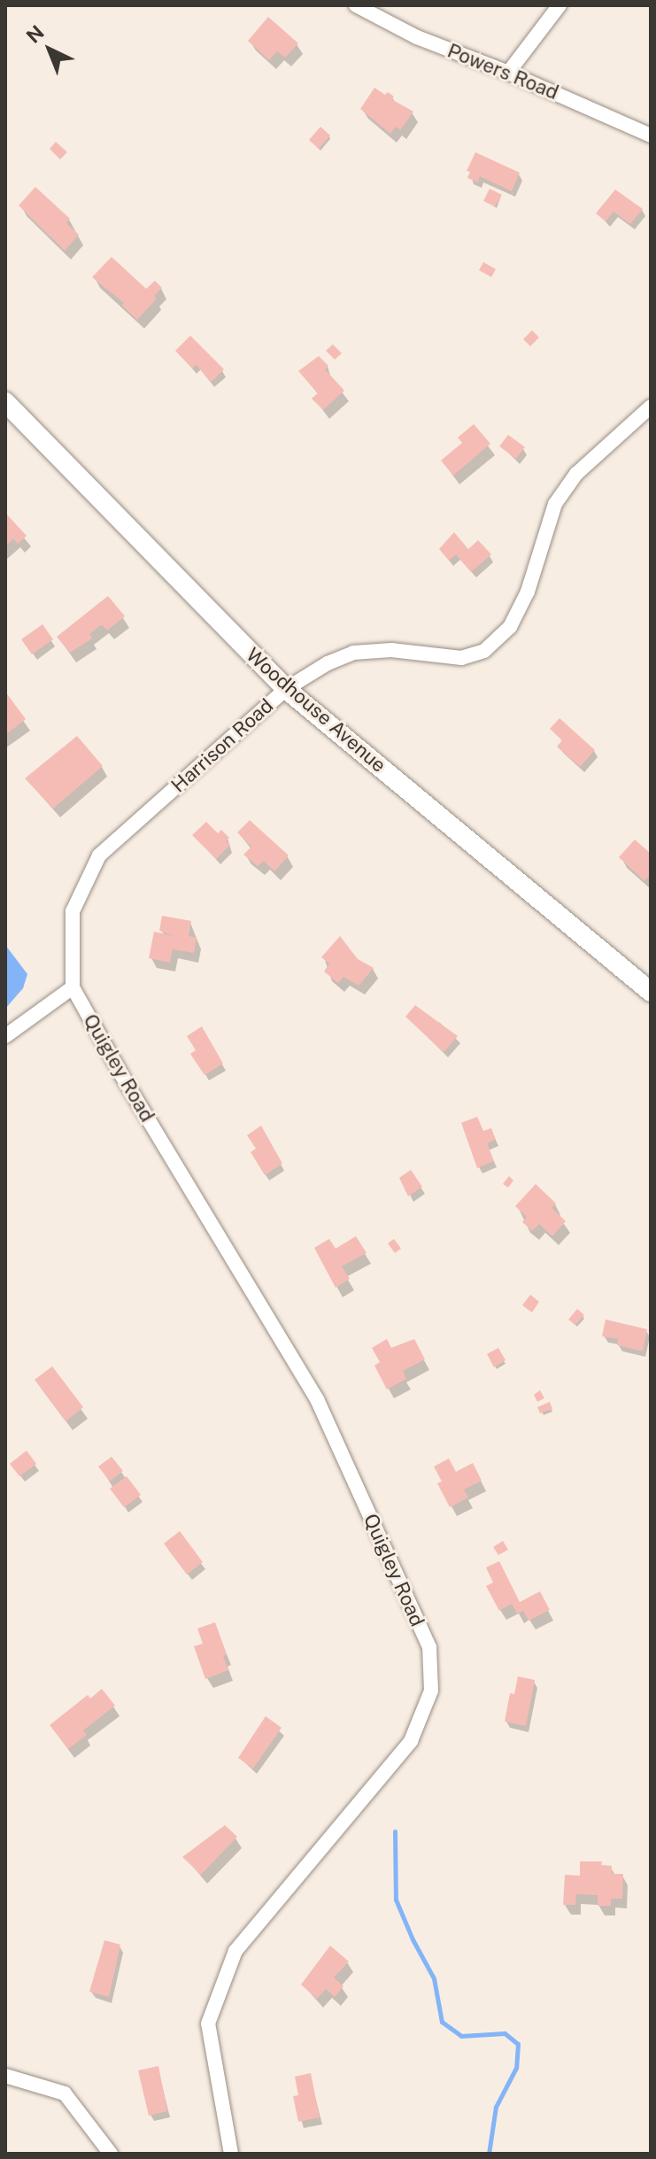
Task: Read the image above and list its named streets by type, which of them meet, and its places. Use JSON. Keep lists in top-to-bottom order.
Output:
{
  "streets": {
    "main road": ["Woodhouse Avenue"],
    "street": ["Powers Road", "Harrison Road", "Quigley Road"]
  },
  "crossings": [
    ["Woodhouse Avenue", "Harrison Road"],
    ["Harrison Road", "Quigley Road"]
  ],
  "north": "top left"
}
